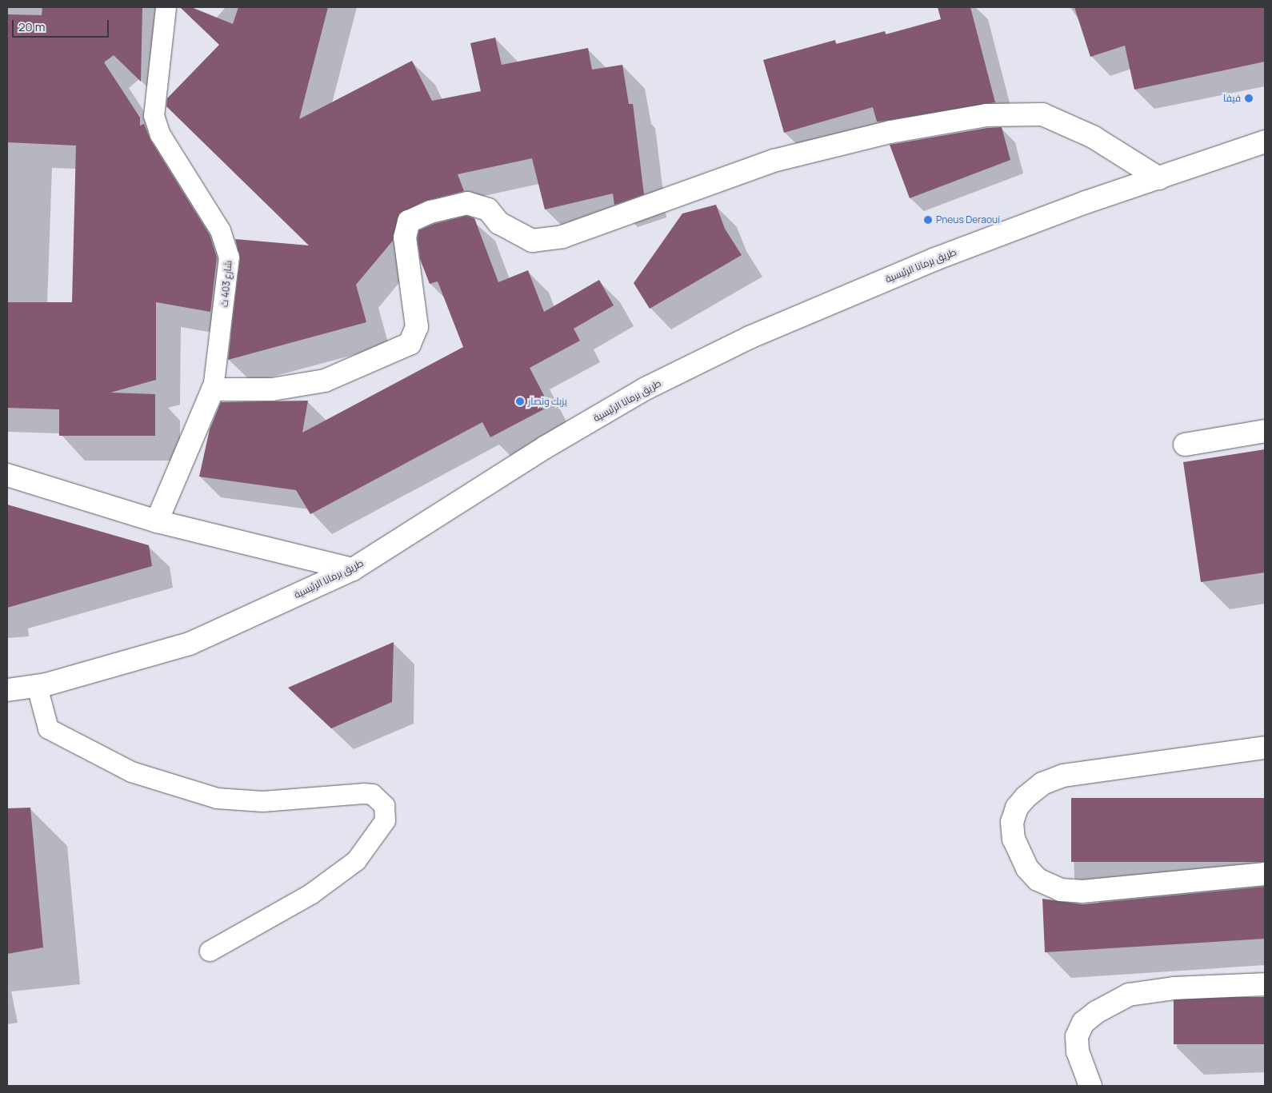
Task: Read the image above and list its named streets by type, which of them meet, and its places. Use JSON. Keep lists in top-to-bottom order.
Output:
{
  "streets": {
    "street": ["طريق برمانا الرئيسية", "شارع 403 ث"]
  },
  "places": ["فيفا", "Pneus Deraoui", "يزبك ونصار"],
  "scale_bar": "20 m"
}
